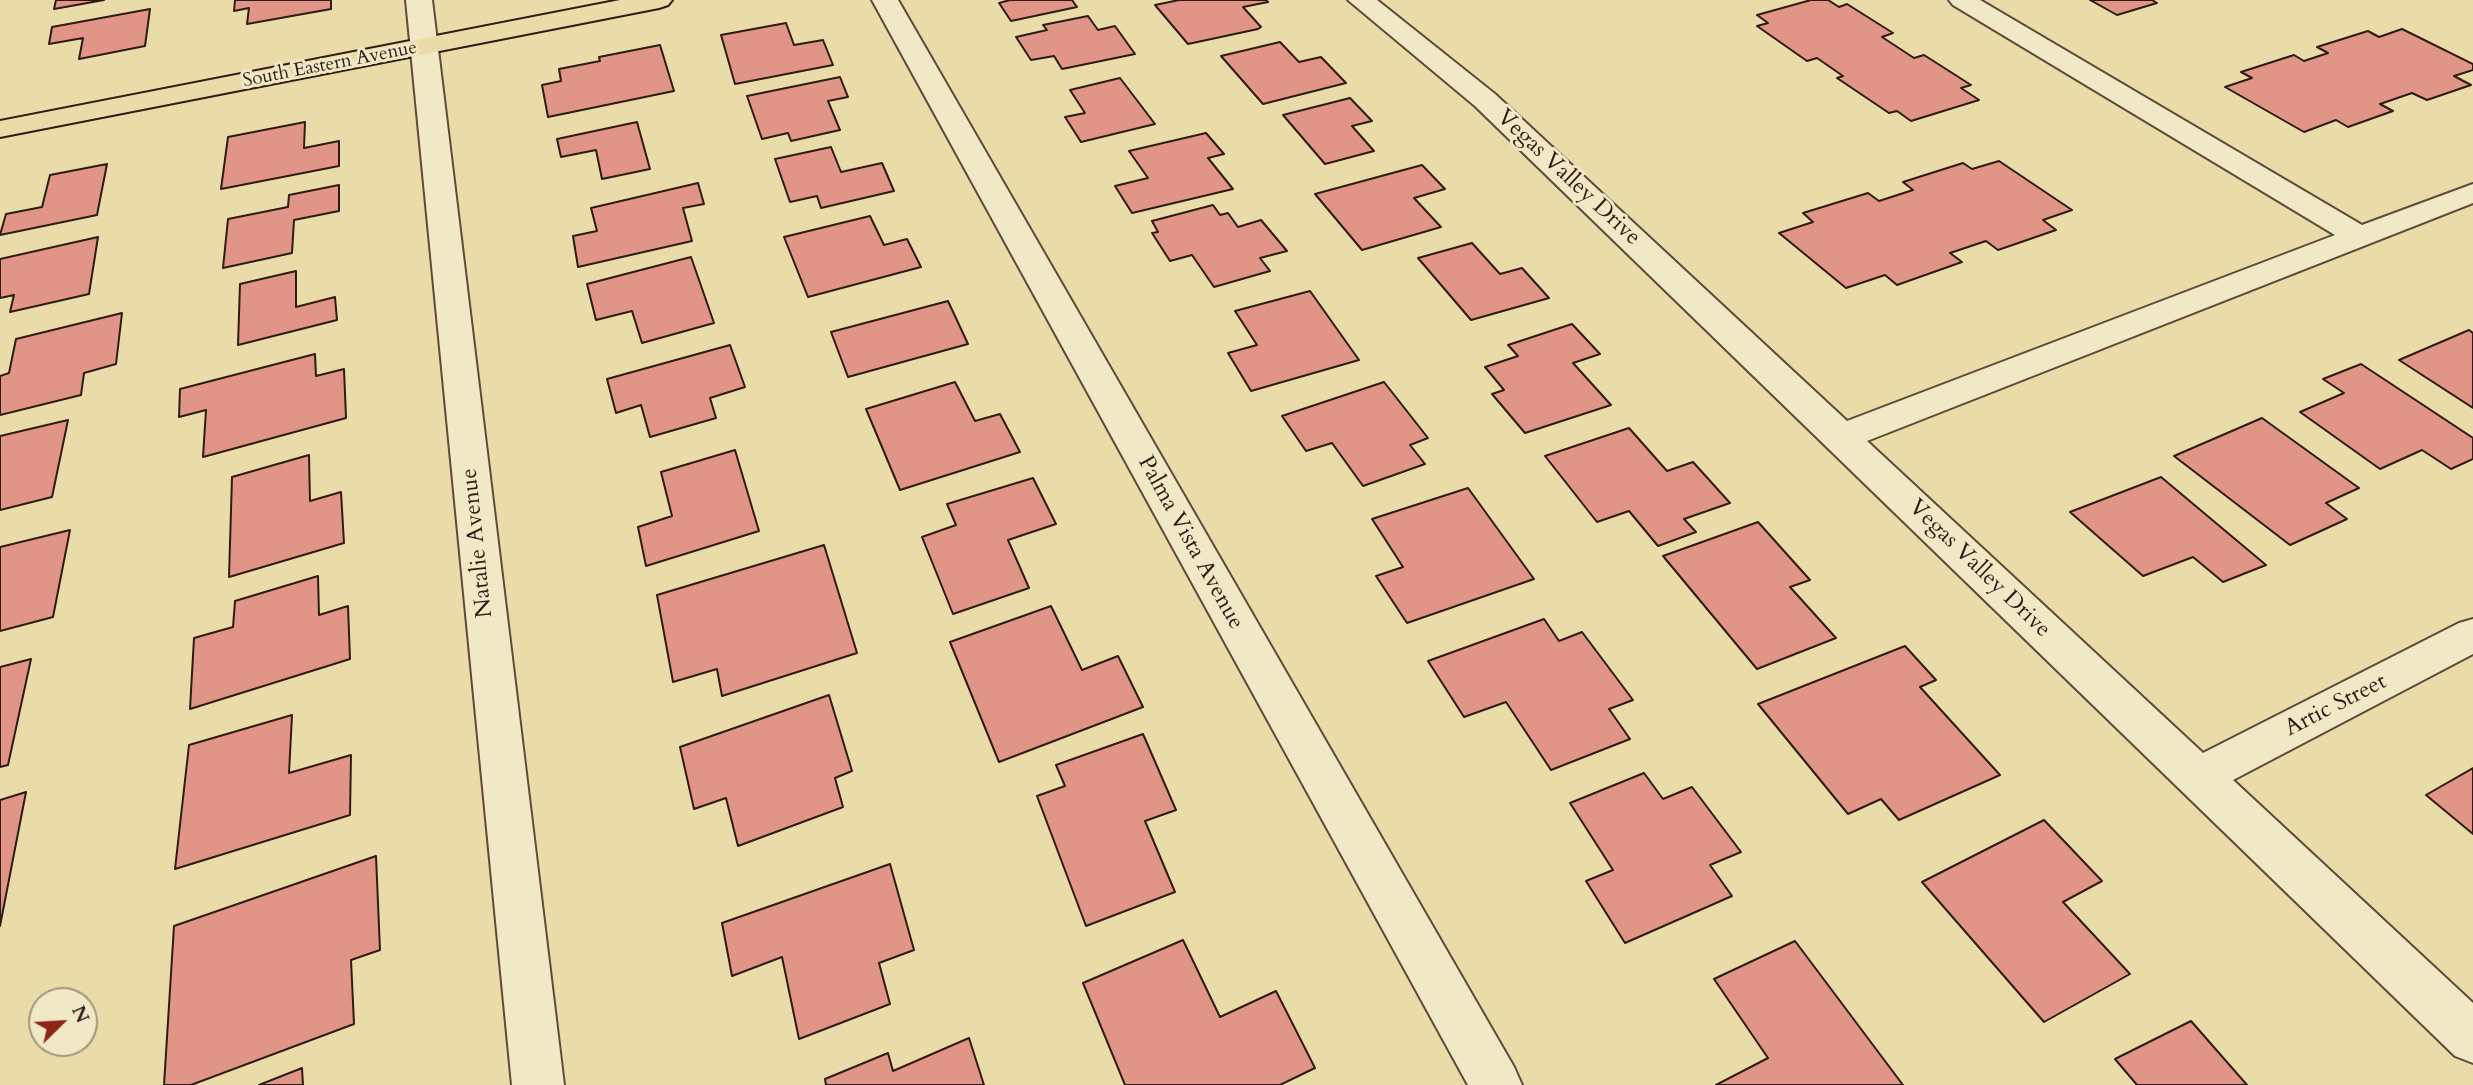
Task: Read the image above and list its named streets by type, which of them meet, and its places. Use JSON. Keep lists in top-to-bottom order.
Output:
{
  "streets": {
    "main road": ["South Eastern Avenue"],
    "street": [
      "Vegas Valley Drive",
      "Natalie Avenue",
      "Palma Vista Avenue",
      "Artic Street"
    ]
  },
  "crossings": [
    ["South Eastern Avenue", "Natalie Avenue"],
    ["Vegas Valley Drive", "Artic Street"]
  ],
  "north": "top right"
}
